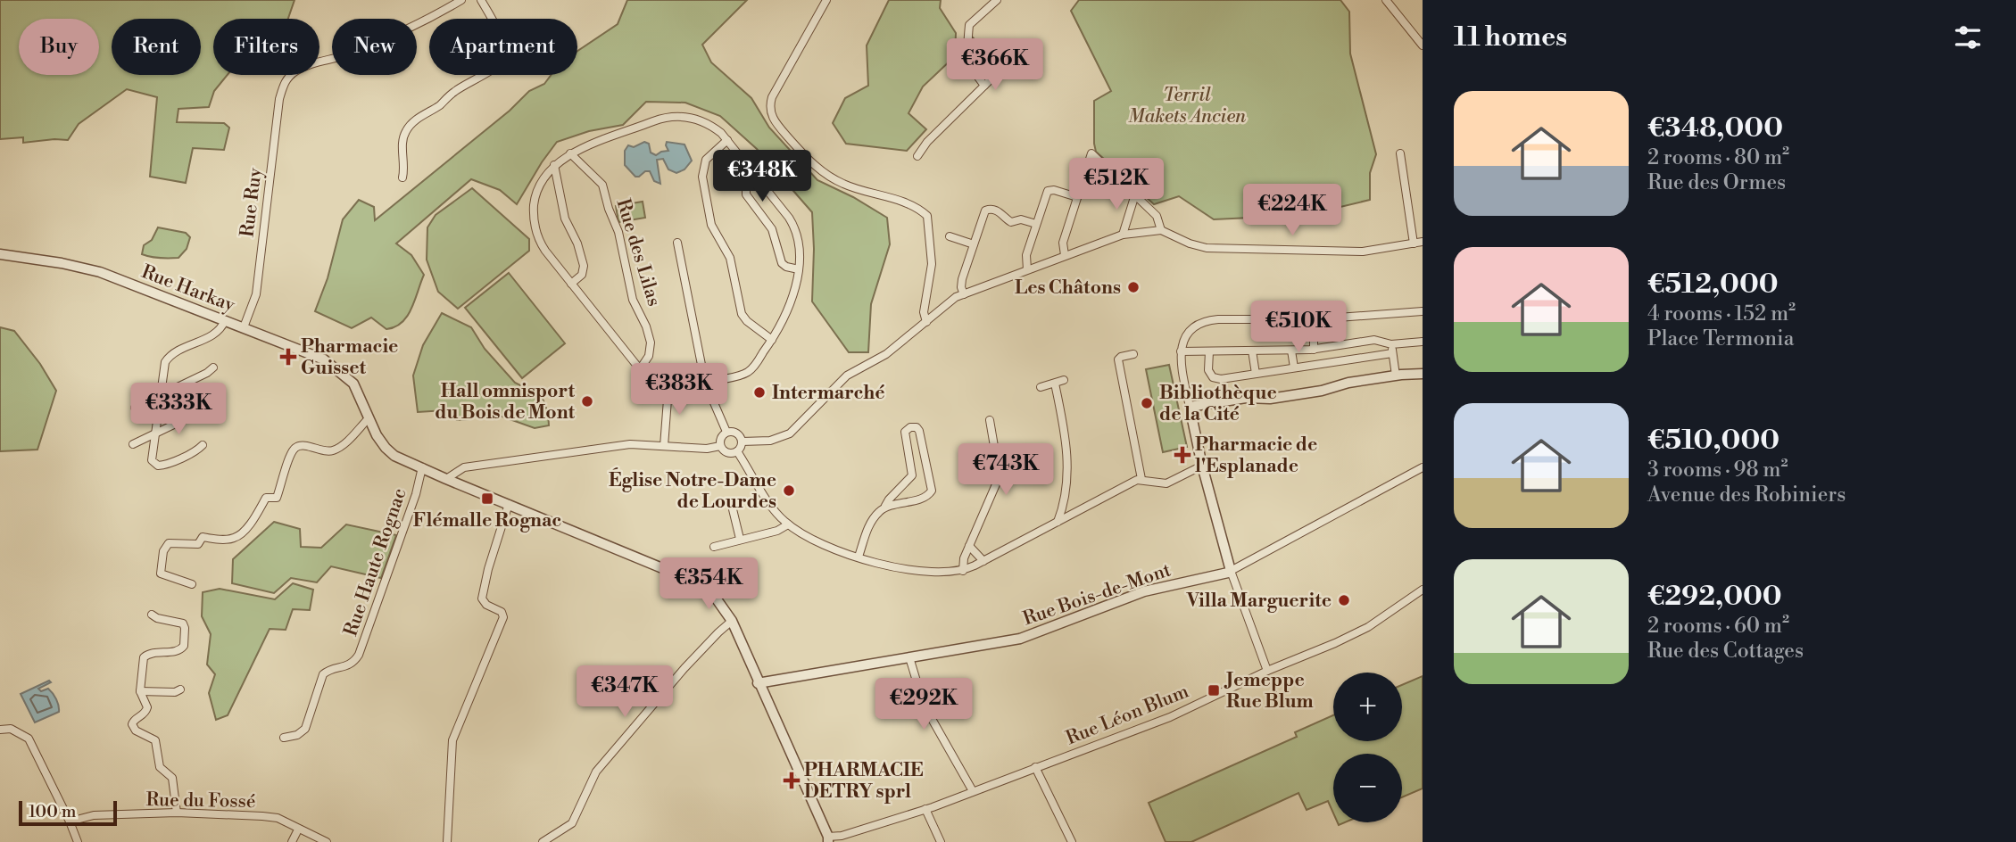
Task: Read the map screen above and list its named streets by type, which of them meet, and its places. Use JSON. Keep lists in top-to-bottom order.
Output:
{
  "streets": {
    "street": [
      "Rue Ruy",
      "Rue des Lilas",
      "Rue Harkay",
      "Rue Haute Rognac",
      "Rue Bois-de-Mont",
      "Rue Léon Blum",
      "Rue du Fossé"
    ]
  },
  "crossings": [
    ["Rue Ruy", "Rue Harkay"]
  ],
  "parks": ["Terril Makets Ancien"],
  "places": {
    "other": [
      "Les Châtons",
      "Intermarché",
      "Hall omnisport du Bois de Mont",
      "Bibliothèque de la Cité",
      "Église Notre-Dame de Lourdes",
      "Villa Marguerite"
    ],
    "health": ["Pharmacie Guisset", "Pharmacie de l'Esplanade", "PHARMACIE DETRY sprl"],
    "transit": ["Flémalle Rognac", "Jemeppe Rue Blum"]
  },
  "scale_bar": "100 m",
  "page": {
    "heading": "11 homes",
    "chip": [
      "Buy",
      "Rent",
      "Filters",
      "New",
      "Apartment"
    ],
    "price": [
      "€366K",
      "€348K",
      "€512K",
      "€224K",
      "€510K",
      "€383K",
      "€333K",
      "€743K",
      "€354K",
      "€347K",
      "€292K"
    ],
    "list": [
      {
        "name": "€348,000",
        "note": "2 rooms · 80 m² · Rue des Ormes"
      },
      {
        "name": "€512,000",
        "note": "4 rooms · 152 m² · Place Termonia"
      },
      {
        "name": "€510,000",
        "note": "3 rooms · 98 m² · Avenue des Robiniers"
      },
      {
        "name": "€292,000",
        "note": "2 rooms · 60 m² · Rue des Cottages"
      }
    ],
    "map_buttons": ["+", "−"],
    "scale": "100 m"
  }
}
